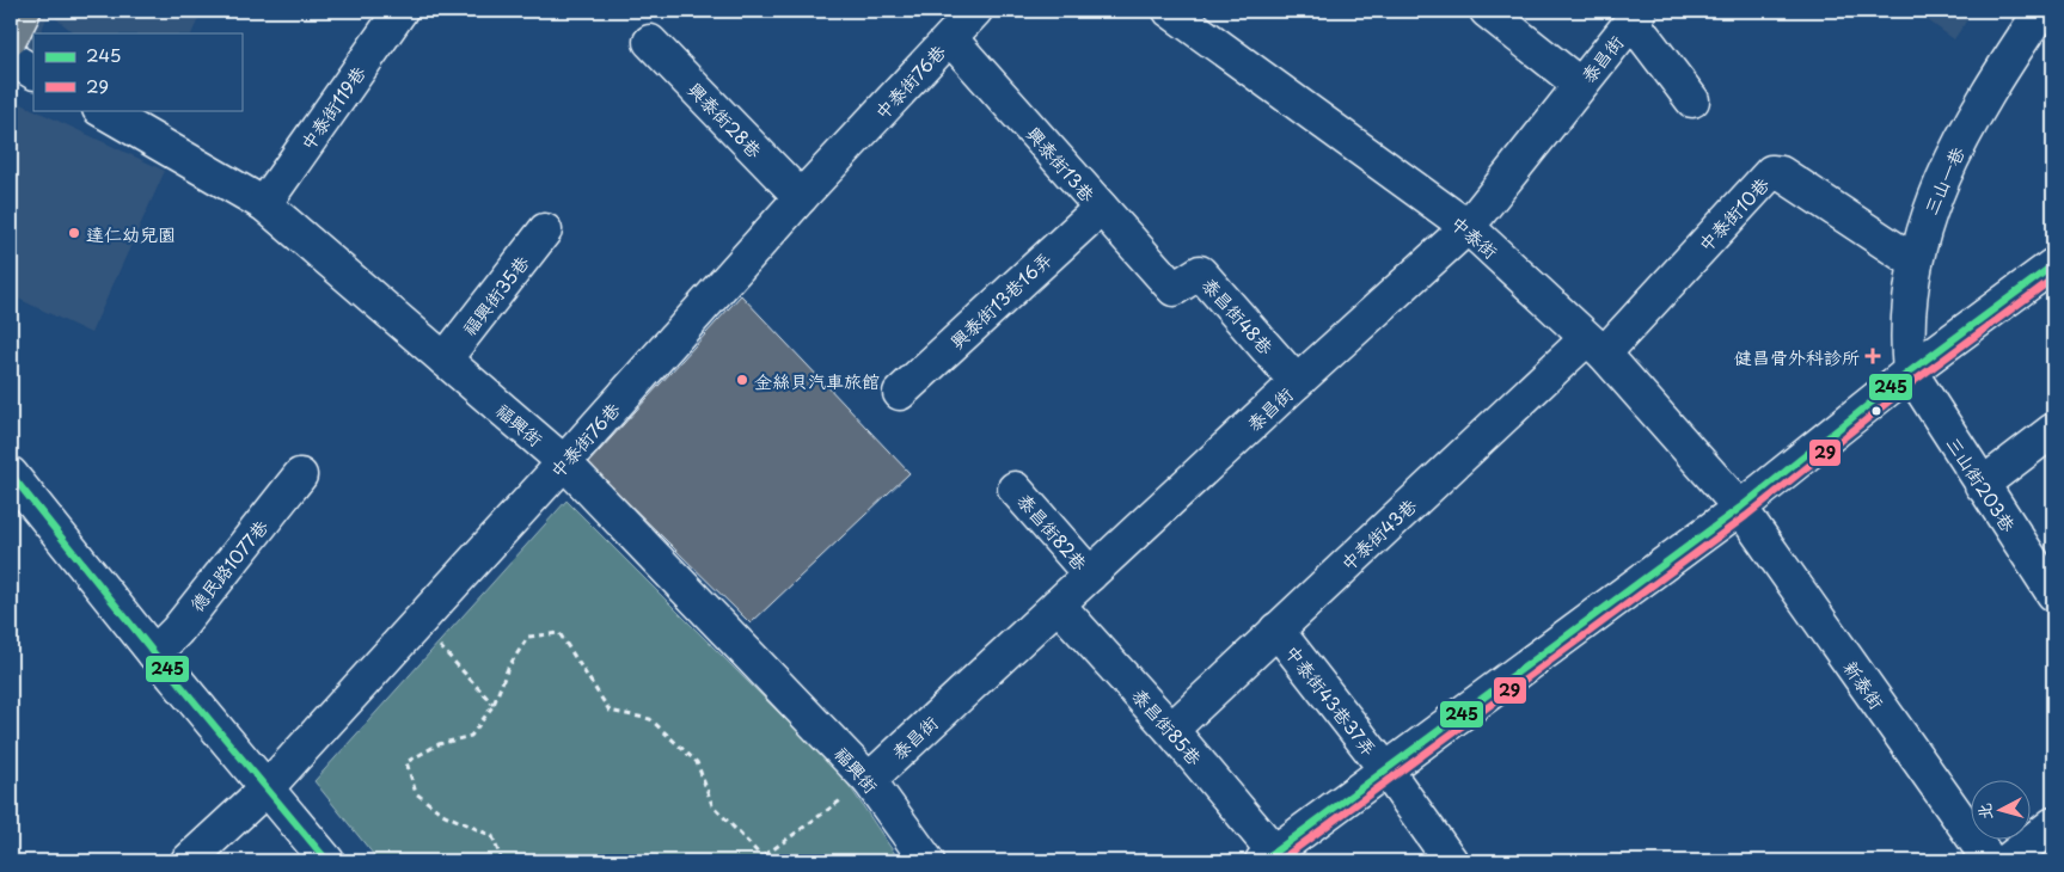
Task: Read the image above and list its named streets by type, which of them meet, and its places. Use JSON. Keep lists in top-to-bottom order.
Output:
{
  "streets": {
    "street": [
      "泰昌街",
      "中泰街76巷",
      "中泰街119巷",
      "興泰街28巷",
      "興泰街13巷",
      "三山一巷",
      "中泰街10巷",
      "中泰街",
      "福興街35巷",
      "興泰街13巷16弄",
      "泰昌街48巷",
      "福興街",
      "三山街203巷",
      "泰昌街82巷",
      "中泰街43巷",
      "德民路1077巷",
      "新泰街",
      "中泰街43巷37弄",
      "泰昌街85巷"
    ]
  },
  "crossings": [
    ["泰昌街", "中泰街"],
    ["泰昌街", "泰昌街48巷"],
    ["泰昌街", "福興街"],
    ["泰昌街", "泰昌街82巷"],
    ["泰昌街", "泰昌街85巷"],
    ["中泰街76巷", "興泰街28巷"],
    ["中泰街76巷", "興泰街13巷"],
    ["中泰街76巷", "福興街"],
    ["中泰街119巷", "福興街"],
    ["興泰街13巷", "興泰街13巷16弄"],
    ["興泰街13巷", "泰昌街48巷"],
    ["三山一巷", "中泰街10巷"],
    ["三山一巷", "三山街203巷"],
    ["中泰街10巷", "中泰街"],
    ["中泰街10巷", "中泰街43巷"],
    ["中泰街", "中泰街43巷"],
    ["中泰街", "新泰街"],
    ["福興街35巷", "福興街"],
    ["中泰街43巷", "中泰街43巷37弄"],
    ["中泰街43巷", "泰昌街85巷"]
  ],
  "places": {
    "other": ["達仁幼兒園", "金絲貝汽車旅館"],
    "health": ["健昌骨外科診所"]
  },
  "lines": ["transit line 245", "transit line 29"],
  "legend": ["245", "29"],
  "north": "left"
}
